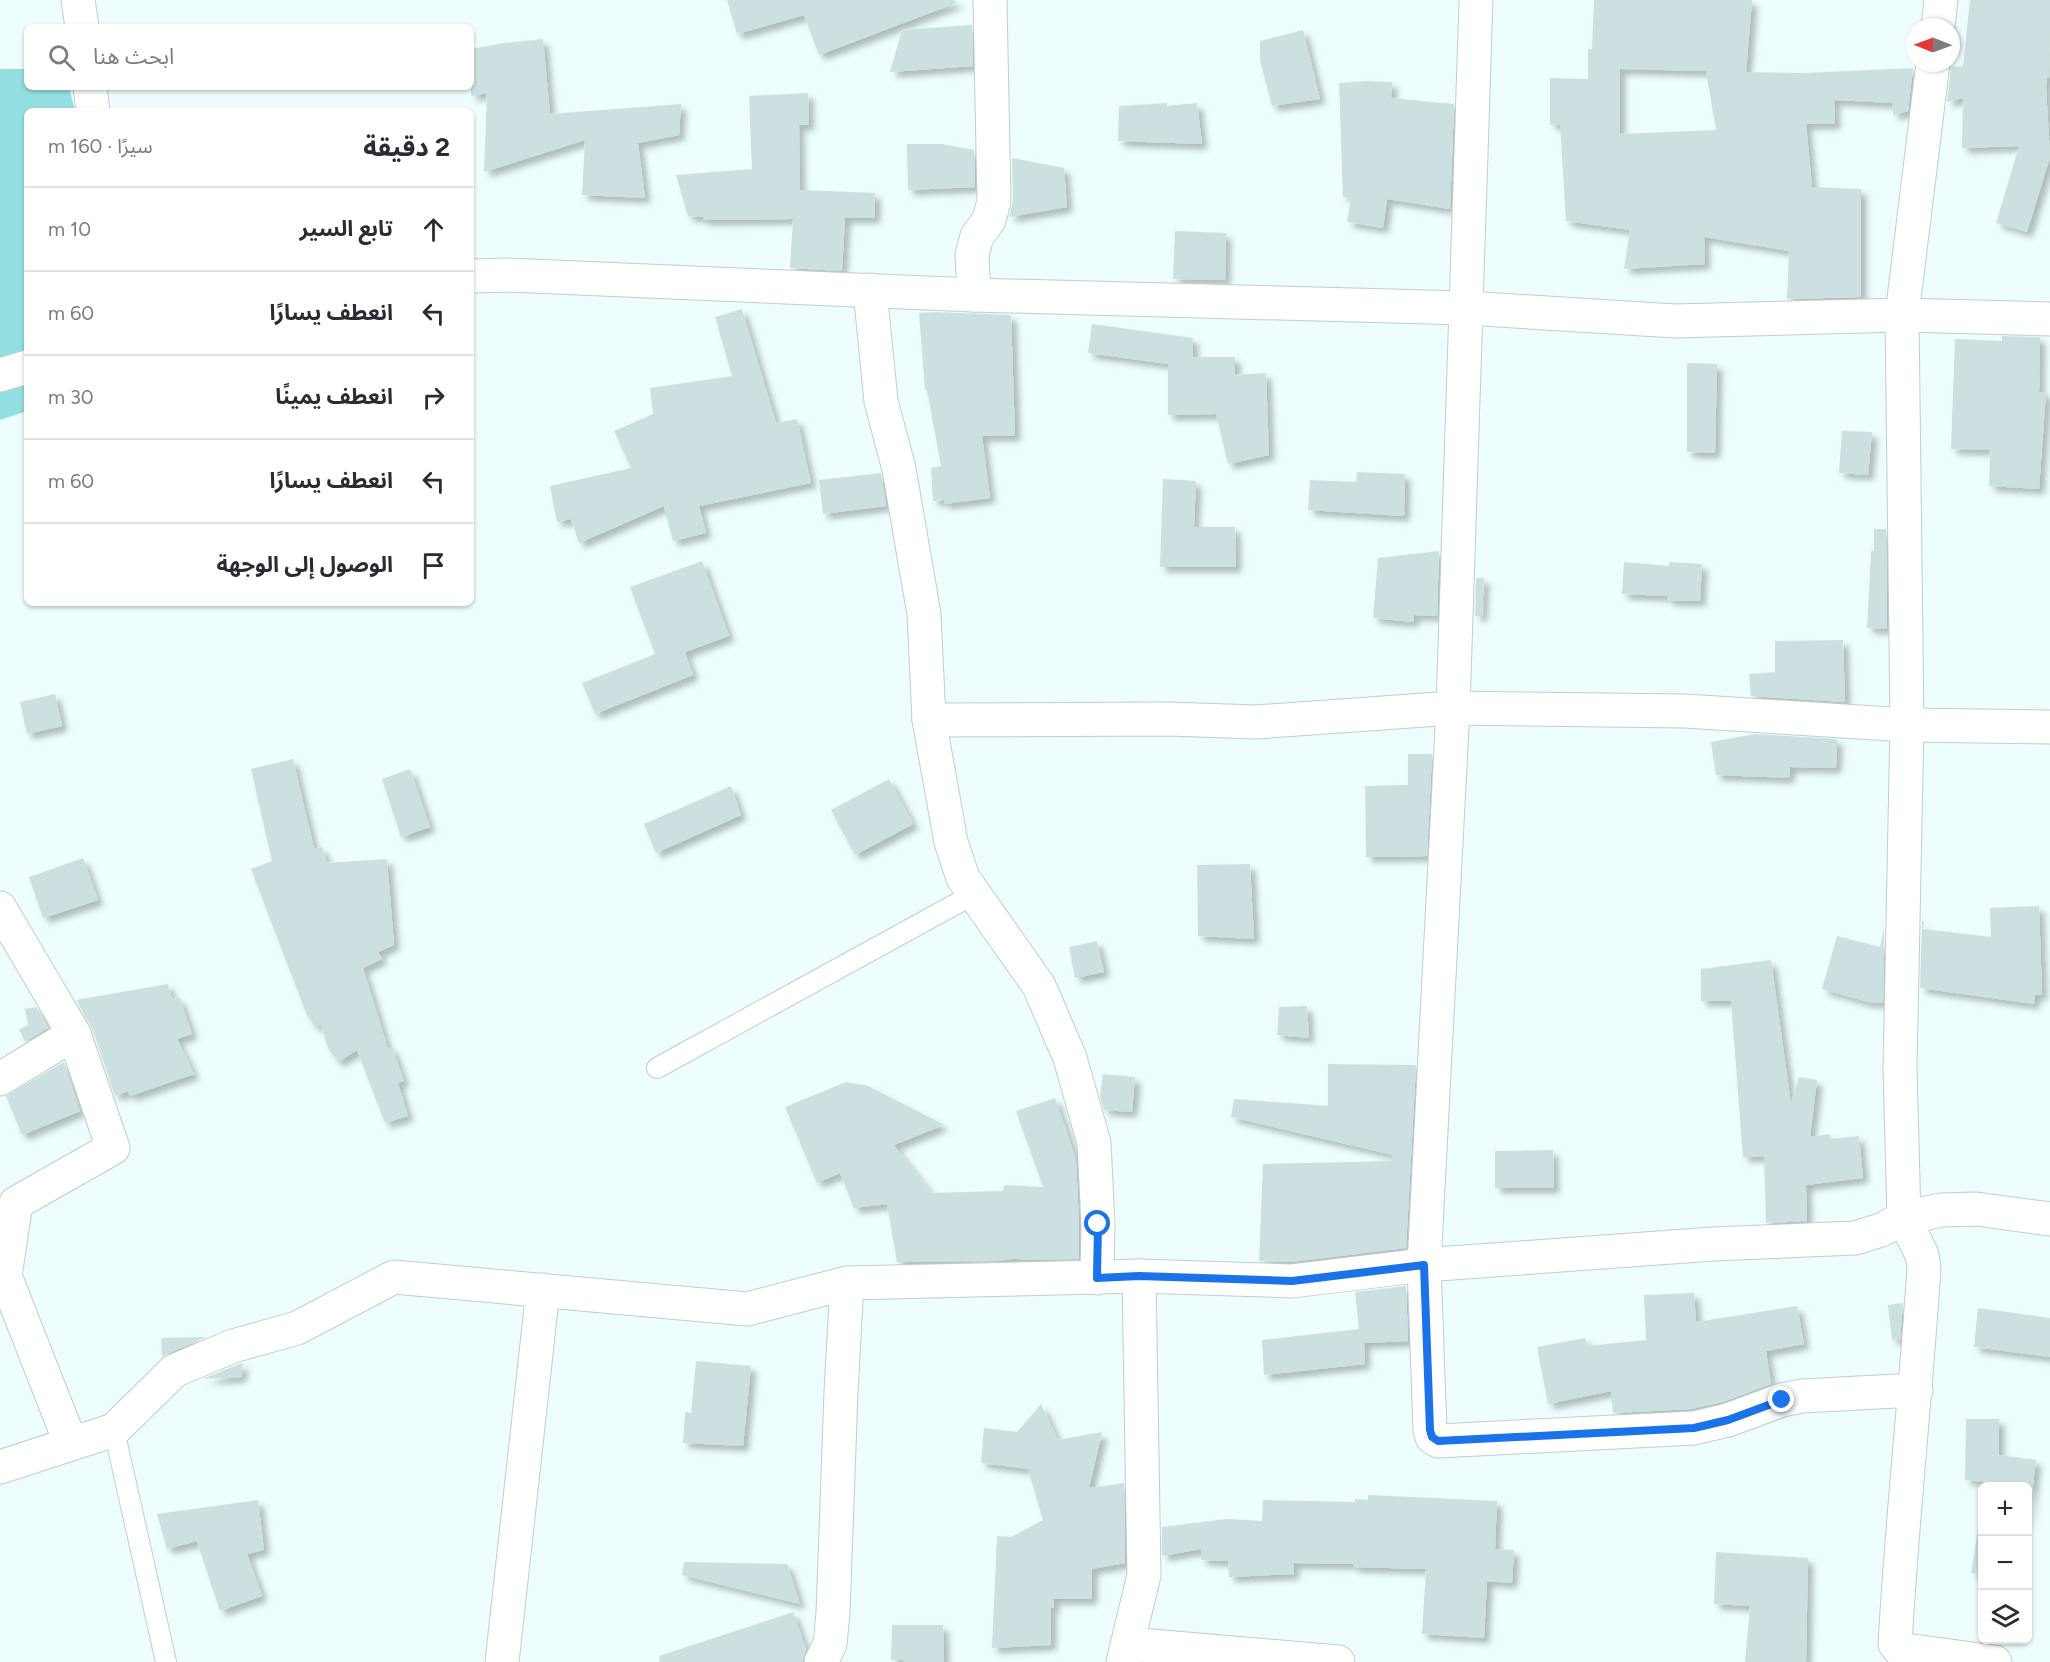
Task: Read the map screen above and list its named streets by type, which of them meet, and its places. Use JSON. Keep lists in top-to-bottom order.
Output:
{
  "north": "left",
  "page": {
    "search": "ابحث هنا",
    "heading": ["2 دقيقة", "سيرًا · 160 m"],
    "list": [
      ["تابع السير", "10 m"],
      ["انعطف يسارًا", "60 m"],
      ["انعطف يمينًا", "30 m"],
      ["انعطف يسارًا", "60 m"],
      "الوصول إلى الوجهة"
    ],
    "map_buttons": ["+", "−"]
  }
}
